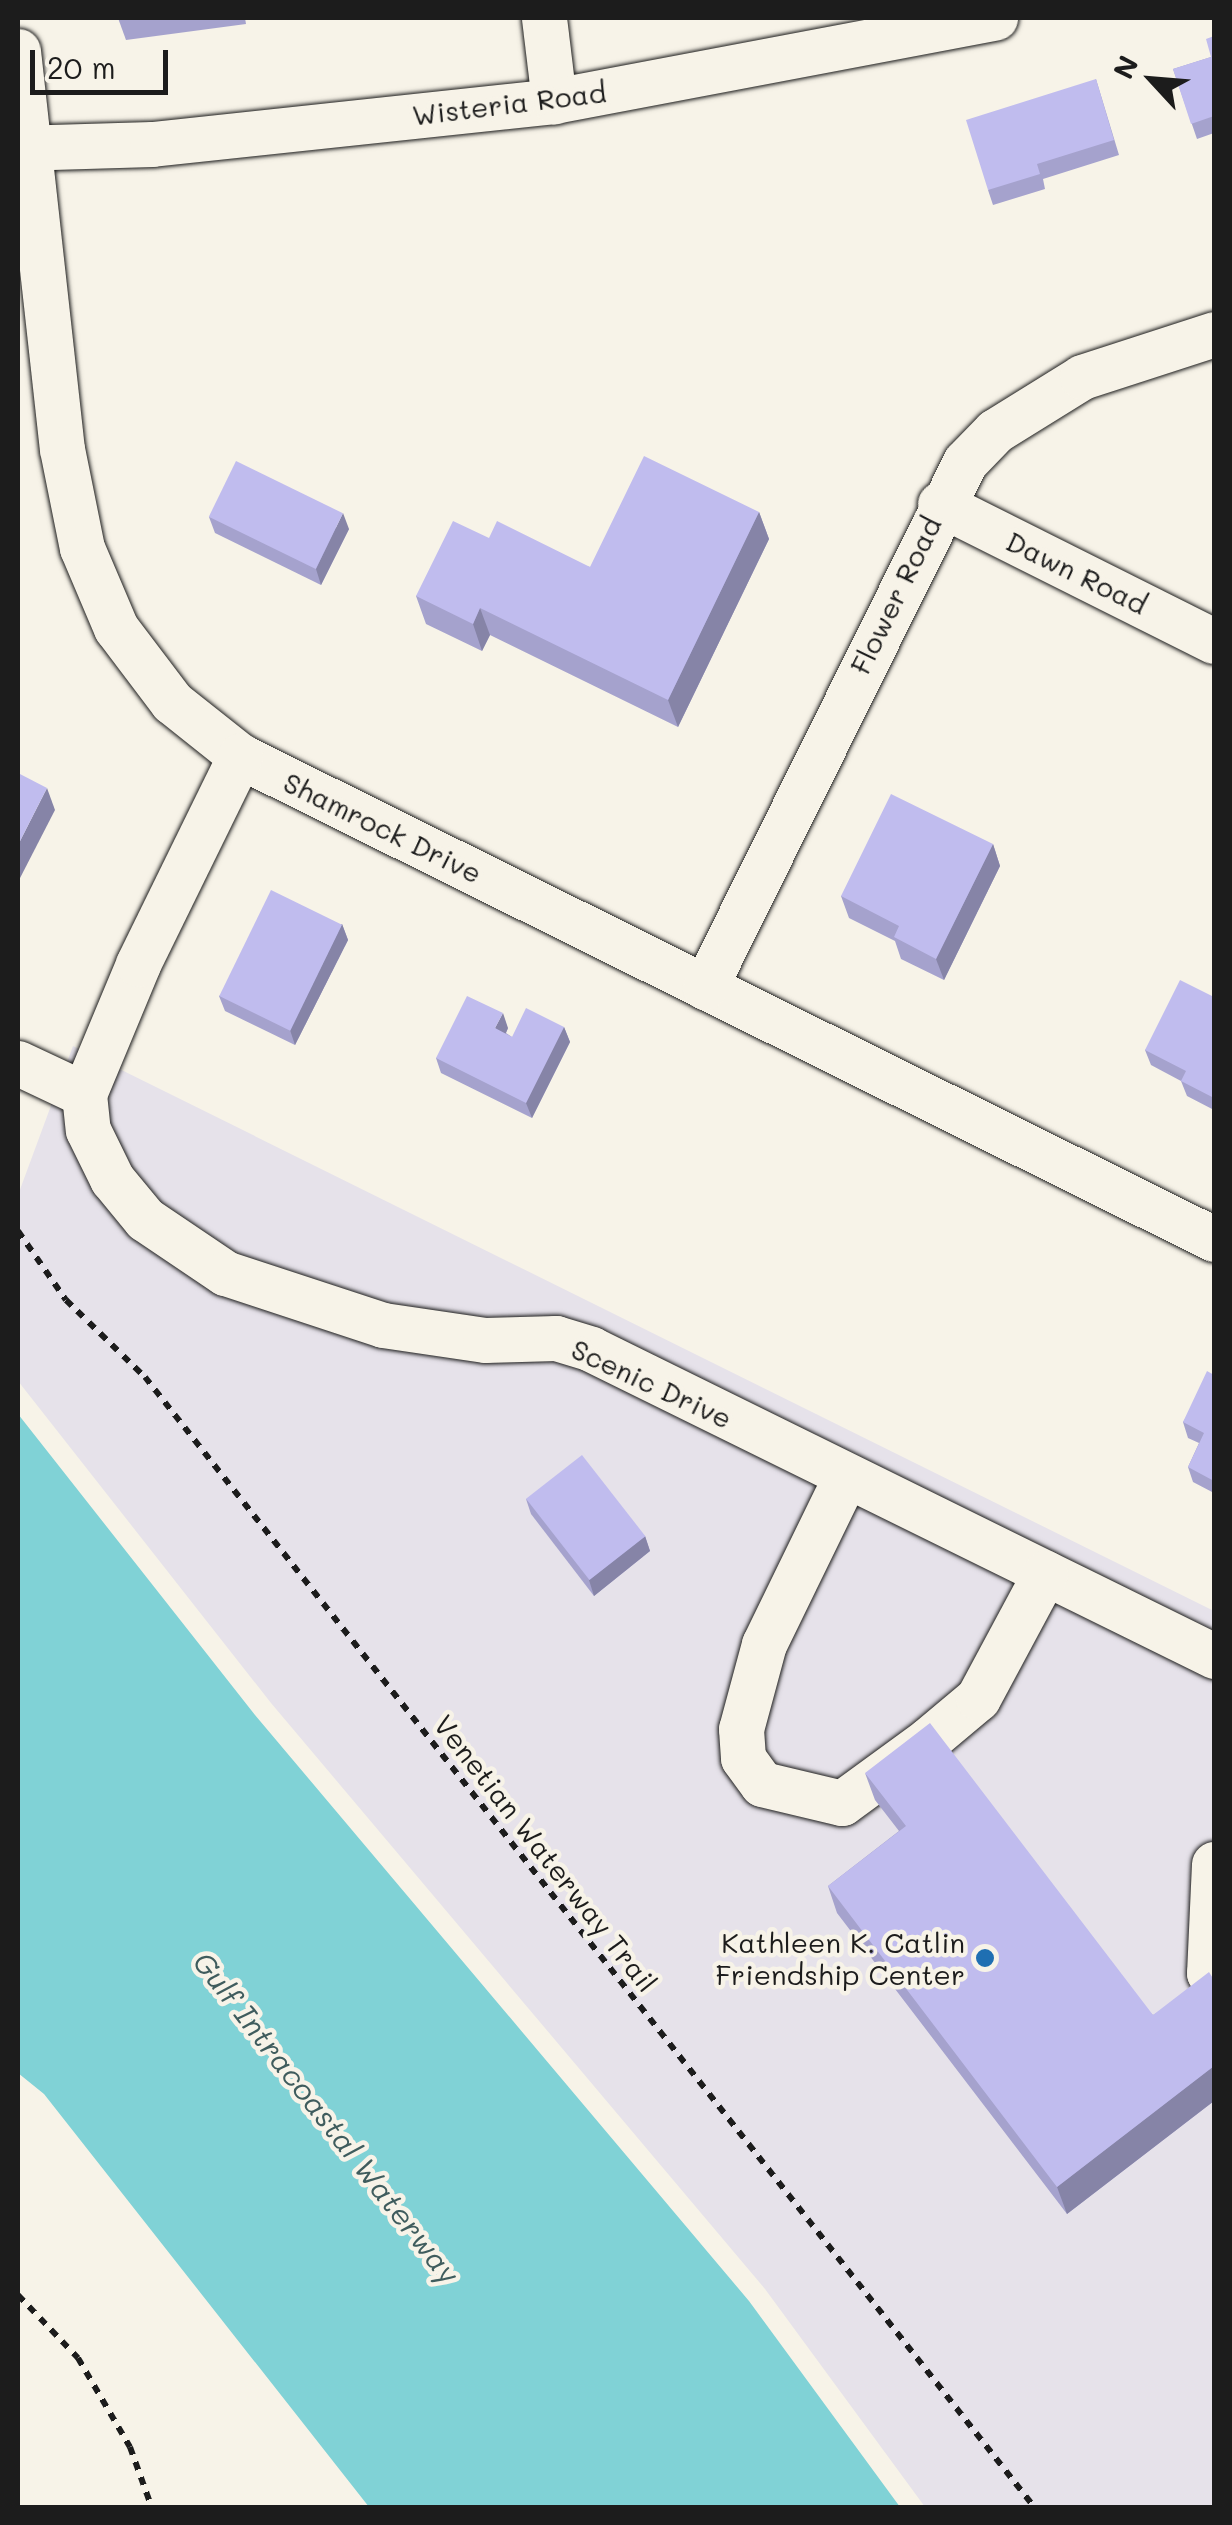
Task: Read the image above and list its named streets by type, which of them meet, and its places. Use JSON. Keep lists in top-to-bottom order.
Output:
{
  "streets": {
    "street": [
      "Wisteria Road",
      "Dawn Road",
      "Flower Road",
      "Shamrock Drive",
      "Scenic Drive"
    ],
    "path": ["Venetian Waterway Trail"]
  },
  "crossings": [
    ["Wisteria Road", "Shamrock Drive"],
    ["Dawn Road", "Flower Road"],
    ["Flower Road", "Shamrock Drive"]
  ],
  "water": ["Gulf Intracoastal Waterway"],
  "places": ["Kathleen K. Catlin Friendship Center"],
  "scale_bar": "20 m",
  "north": "top left"
}
